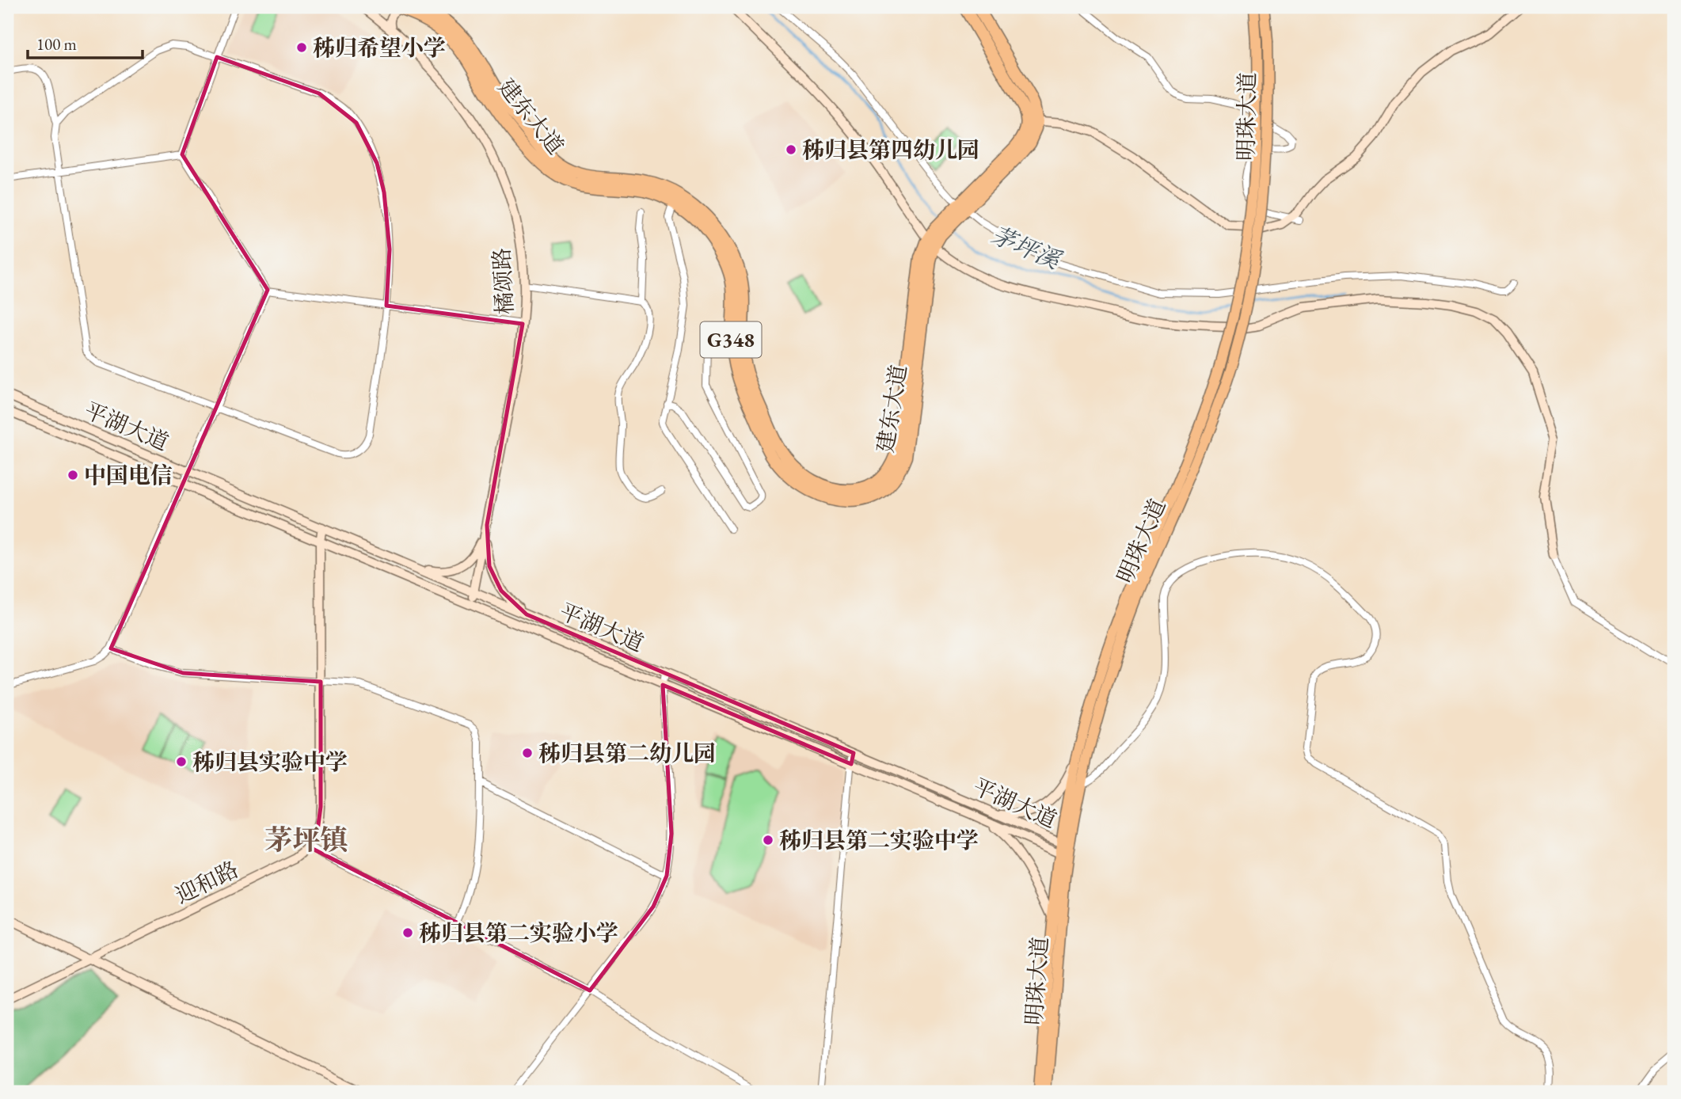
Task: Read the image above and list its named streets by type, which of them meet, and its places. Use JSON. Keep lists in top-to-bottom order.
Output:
{
  "streets": {
    "highway": ["建东大道", "G348"],
    "main road": [
      "明珠大道",
      "橘颂路",
      "平湖大道",
      "迎和路"
    ]
  },
  "crossings": [
    ["明珠大道", "平湖大道"],
    ["橘颂路", "平湖大道"]
  ],
  "districts": ["茅坪镇"],
  "water": ["茅坪溪"],
  "places": [
    "秭归希望小学",
    "秭归县第四幼儿园",
    "中国电信",
    "秭归县第二幼儿园",
    "秭归县实验中学",
    "秭归县第二实验中学",
    "秭归县第二实验小学"
  ],
  "scale_bar": "100 m"
}
